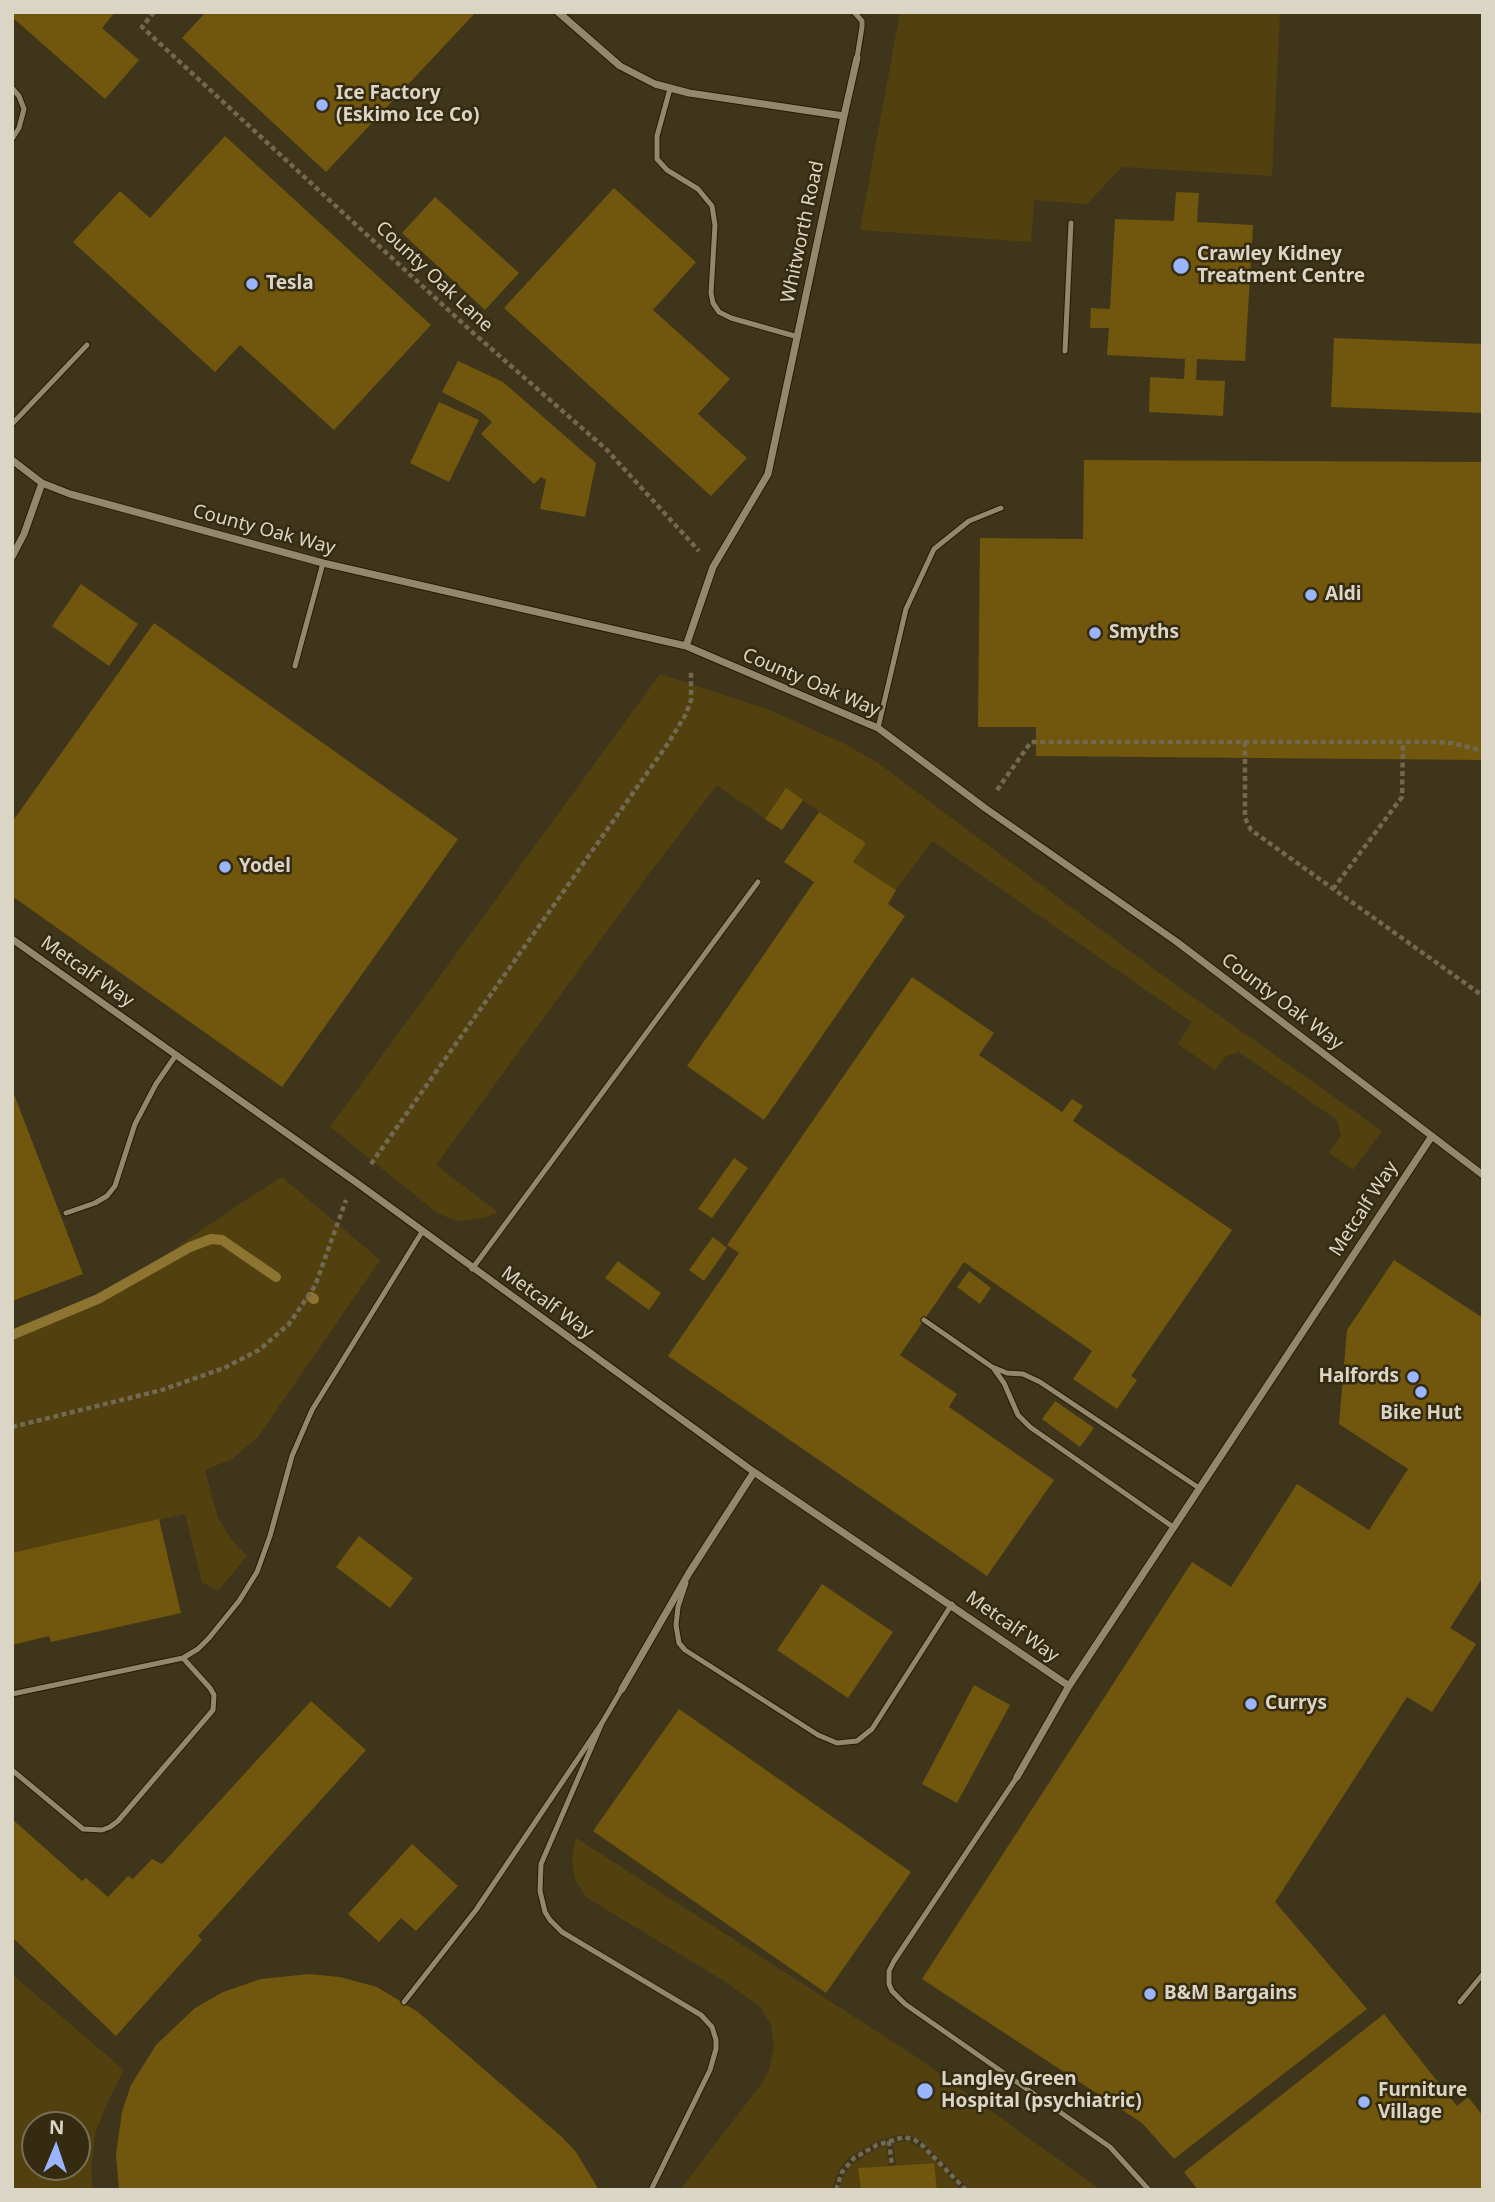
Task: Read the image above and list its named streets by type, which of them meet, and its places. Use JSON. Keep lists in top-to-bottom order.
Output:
{
  "streets": {
    "street": ["Whitworth Road", "County Oak Way", "Metcalf Way"],
    "path": ["County Oak Lane"]
  },
  "crossings": [
    ["Whitworth Road", "County Oak Lane"],
    ["Whitworth Road", "County Oak Way"],
    ["County Oak Way", "Metcalf Way"]
  ],
  "places": [
    "Ice Factory (Eskimo Ice Co)",
    "Crawley Kidney Treatment Centre",
    "Tesla",
    "Aldi",
    "Smyths",
    "Yodel",
    "Halfords",
    "Bike Hut",
    "Currys",
    "B&M Bargains",
    "Langley Green Hospital (psychiatric)",
    "Furniture Village"
  ],
  "north": "top"
}
